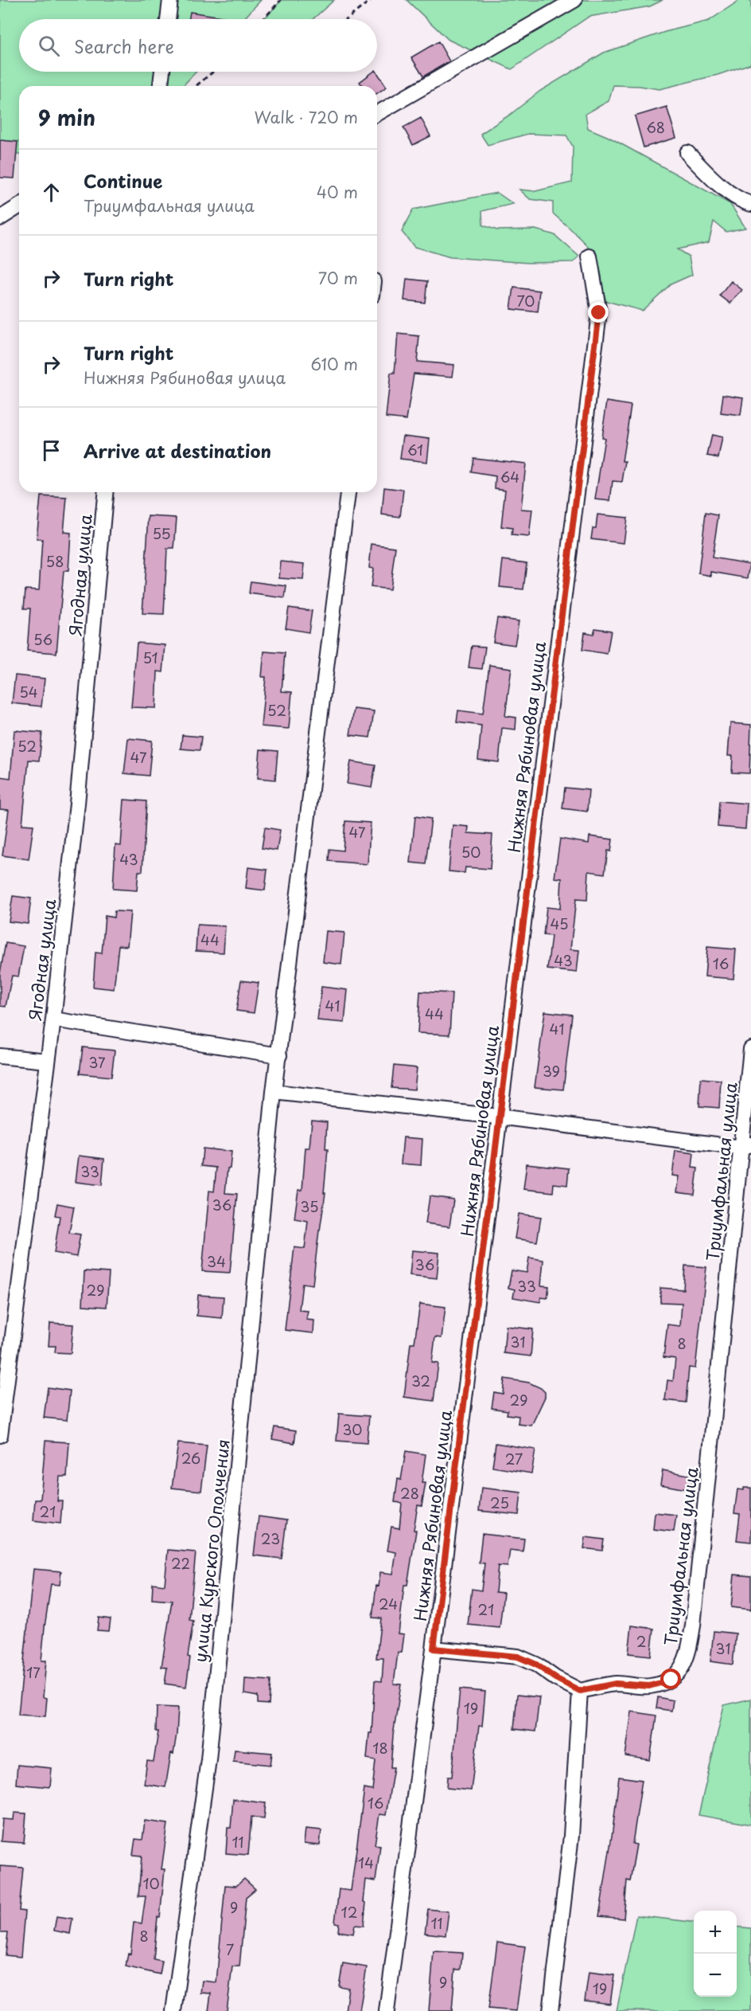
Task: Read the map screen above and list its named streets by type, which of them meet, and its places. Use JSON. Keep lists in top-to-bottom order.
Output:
{
  "streets": {
    "street": [
      "Ягодная улица",
      "Нижняя Рябиновая улица",
      "Триумфальная улица",
      "улица Курского Ополчения"
    ]
  },
  "house_numbers": [
    "68",
    "70",
    "61",
    "64",
    "55",
    "58",
    "56",
    "51",
    "54",
    "52",
    "52",
    "47",
    "47",
    "50",
    "43",
    "45",
    "44",
    "43",
    "16",
    "41",
    "44",
    "41",
    "37",
    "39",
    "33",
    "36",
    "35",
    "34",
    "36",
    "33",
    "29",
    "31",
    "8",
    "32",
    "29",
    "30",
    "26",
    "27",
    "28",
    "25",
    "21",
    "23",
    "22",
    "24",
    "21",
    "2",
    "31",
    "17",
    "19",
    "18",
    "16",
    "11",
    "14",
    "10",
    "9",
    "12",
    "11",
    "8",
    "7",
    "9",
    "19"
  ],
  "page": {
    "search": "Search here",
    "heading": ["9 min", "Walk · 720 m"],
    "list": [
      ["Continue", "Триумфальная улица", "40 m"],
      ["Turn right", "70 m"],
      ["Turn right", "Нижняя Рябиновая улица", "610 m"],
      "Arrive at destination"
    ],
    "map_buttons": ["+", "−"]
  }
}
